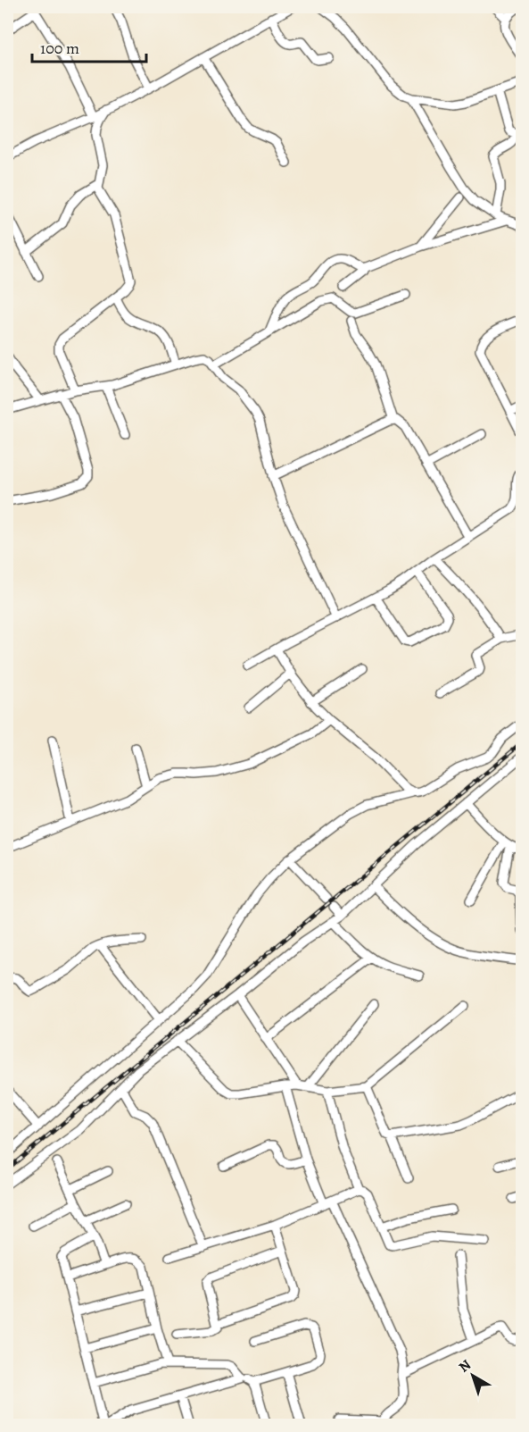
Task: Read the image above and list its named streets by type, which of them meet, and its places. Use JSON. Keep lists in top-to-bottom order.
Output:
{
  "scale_bar": "100 m",
  "north": "top left"
}
